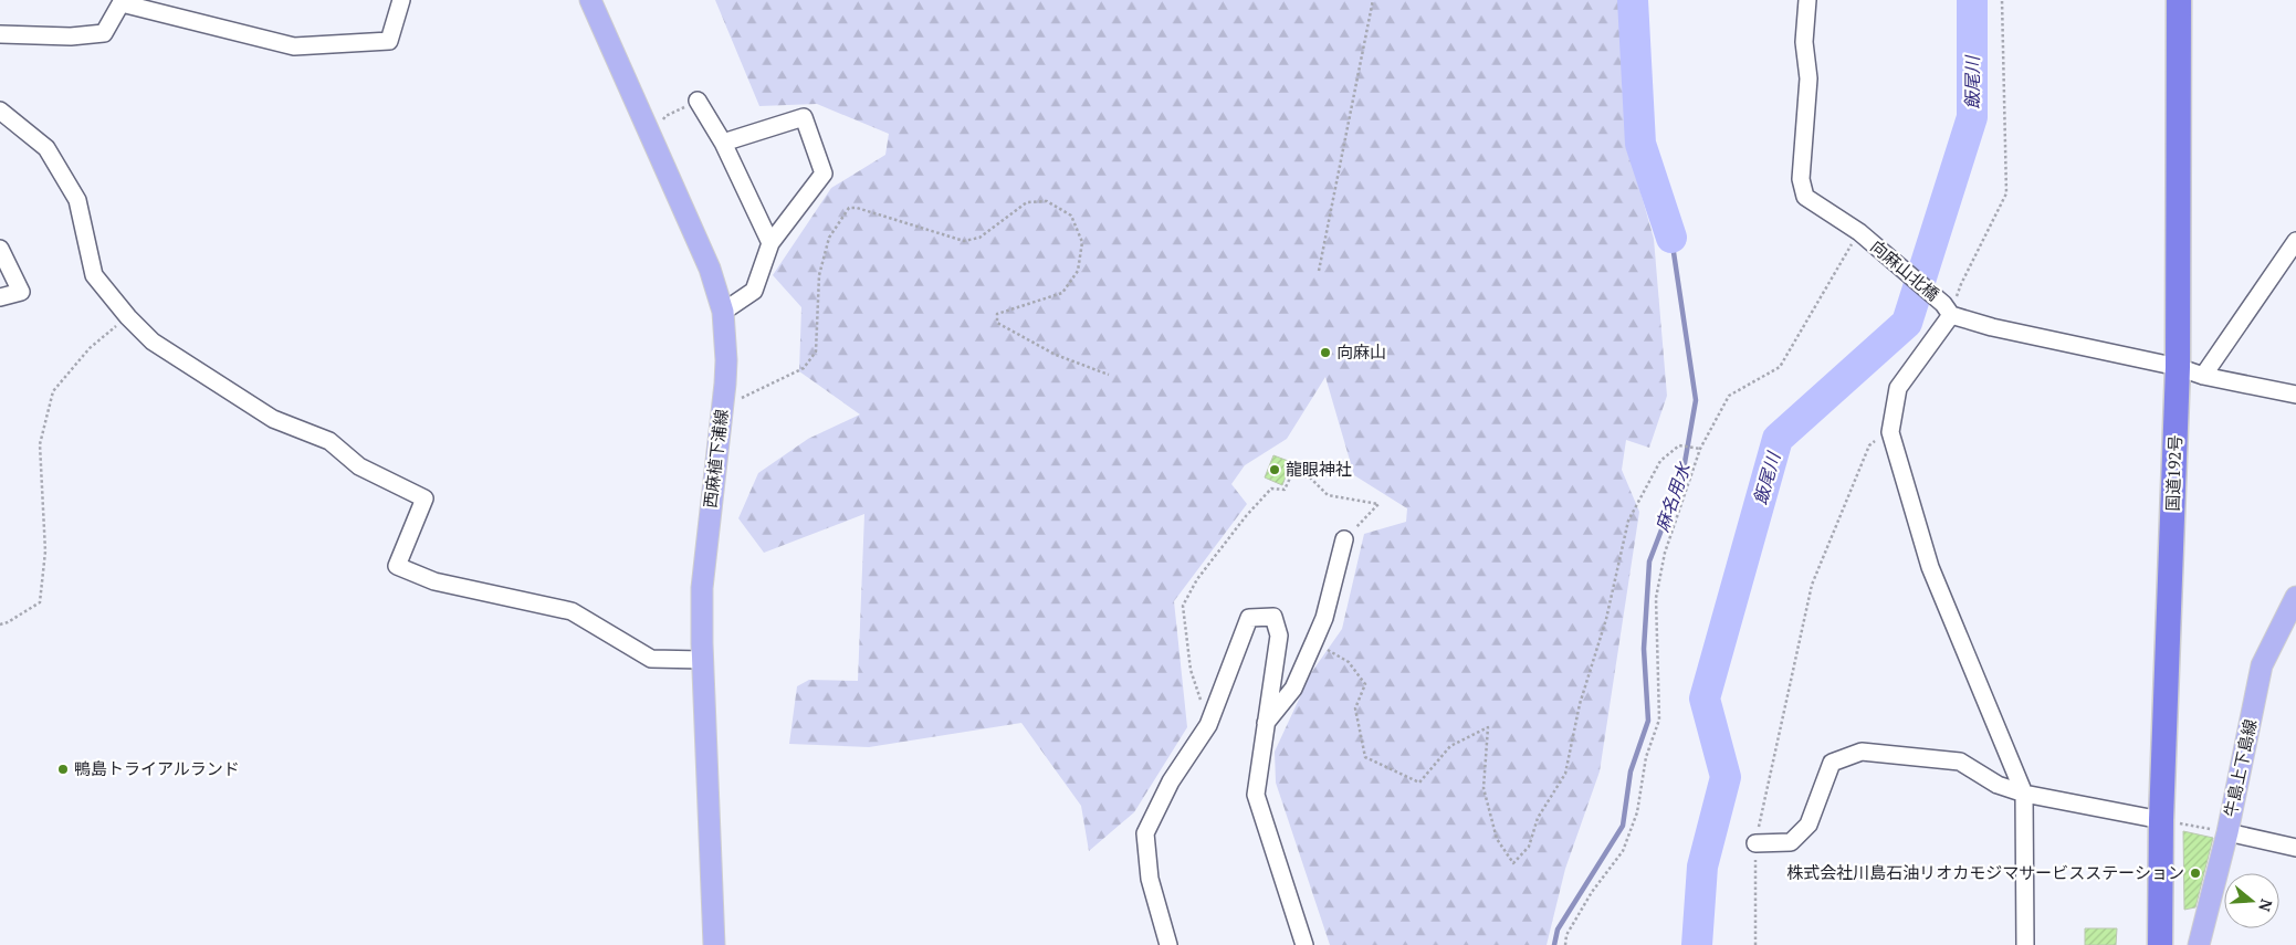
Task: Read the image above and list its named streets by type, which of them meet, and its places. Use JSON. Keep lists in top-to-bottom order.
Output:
{
  "streets": {
    "highway": ["国道192号"],
    "main road": ["西麻植下浦線", "牛島上下島線"],
    "street": ["向麻山北橋"]
  },
  "water": ["飯尾川", "麻名用水"],
  "places": [
    "向麻山",
    "龍眼神社",
    "鴨島トライアルランド",
    "株式会社川島石油リオカモジマサービスステーション"
  ],
  "north": "right"
}
